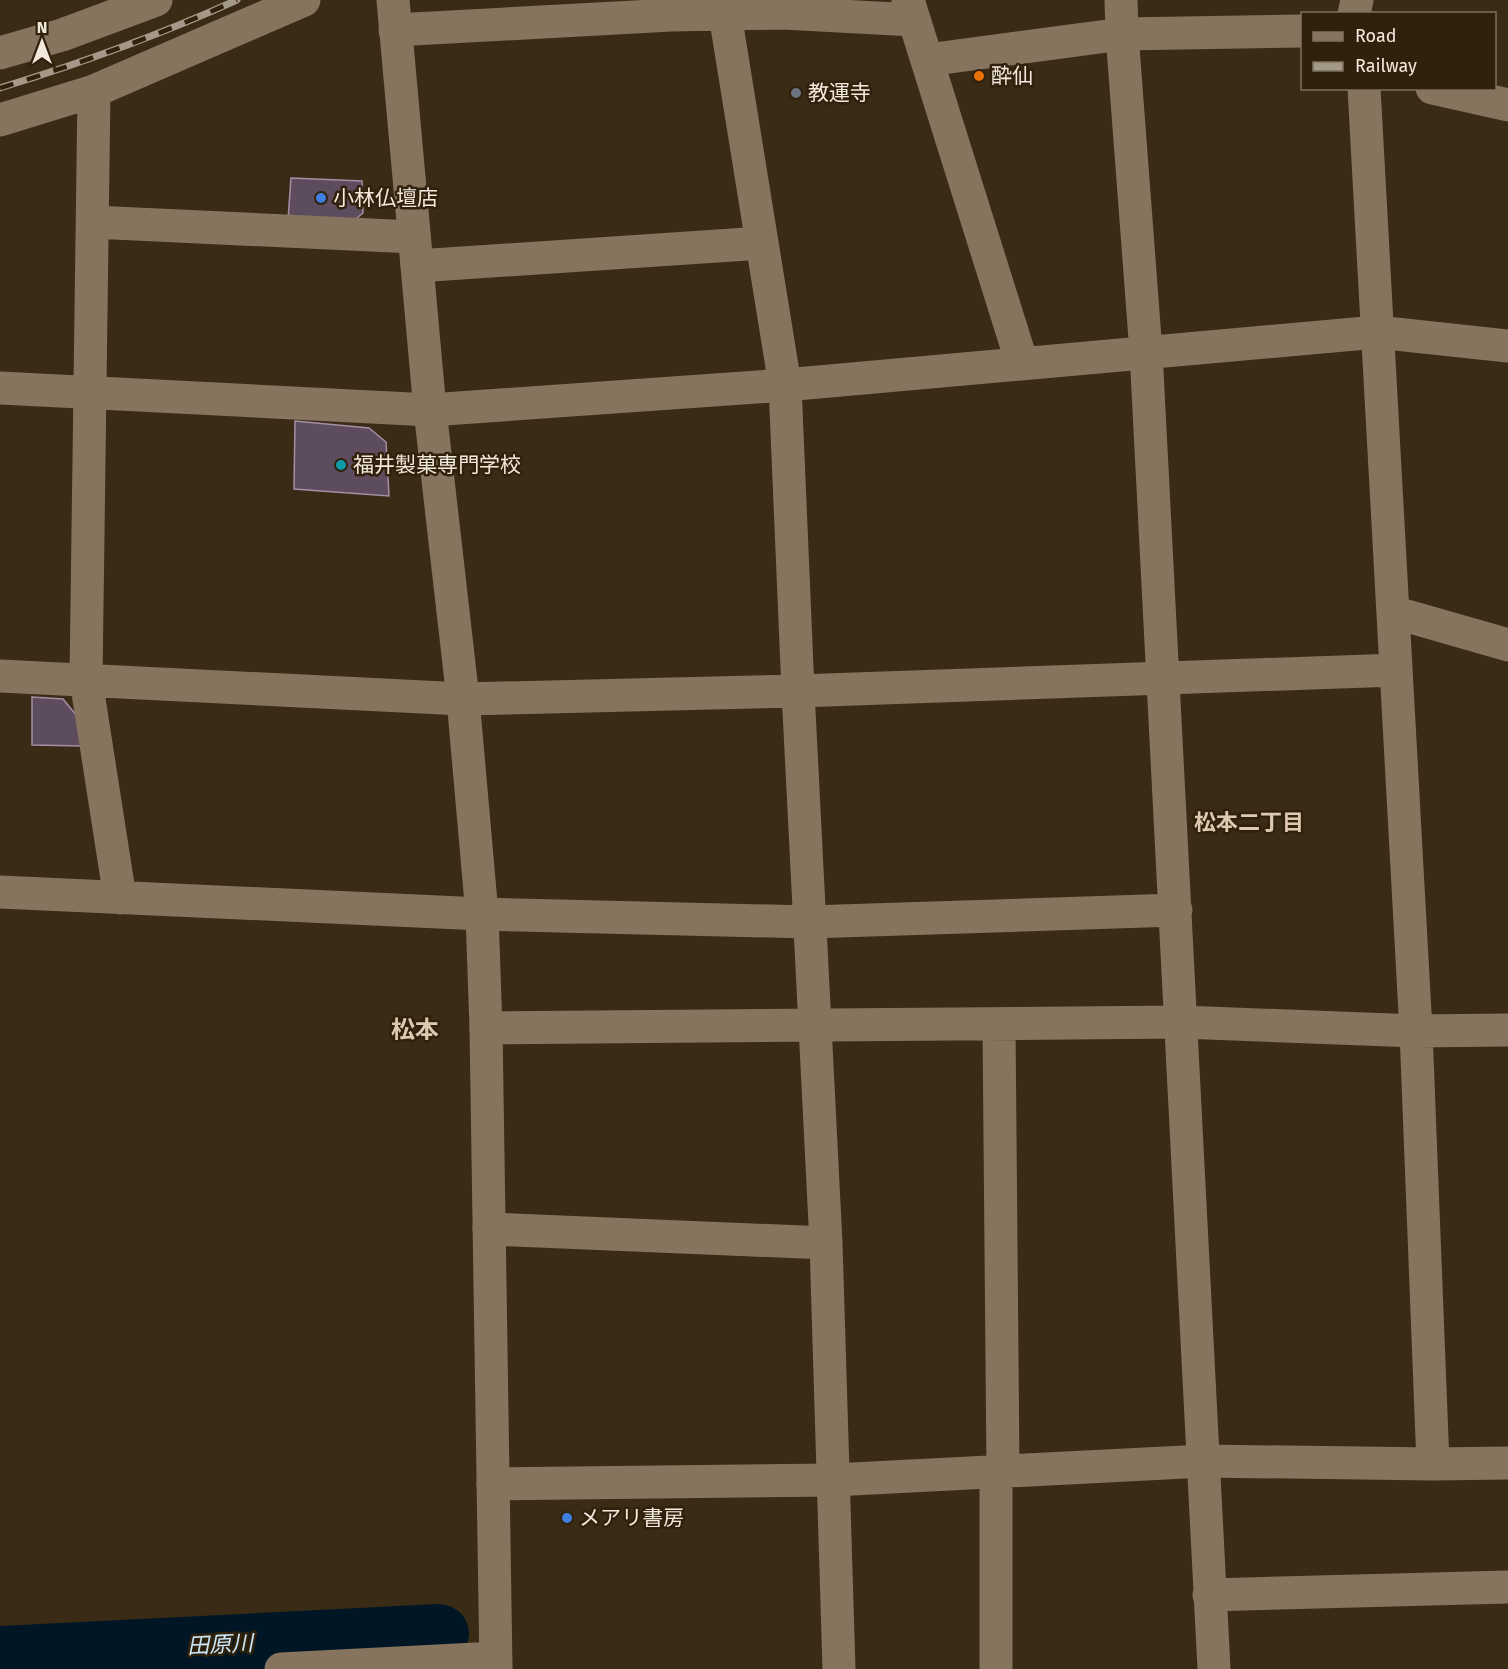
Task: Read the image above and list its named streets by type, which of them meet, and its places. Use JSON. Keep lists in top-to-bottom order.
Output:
{
  "districts": ["松本二丁目", "松本"],
  "water": ["田原川"],
  "places": [
    "酔仙",
    "教運寺",
    "小林仏壇店",
    "福井製菓専門学校",
    "メアリ書房"
  ],
  "legend": ["Road", "Railway"],
  "north": "top"
}
